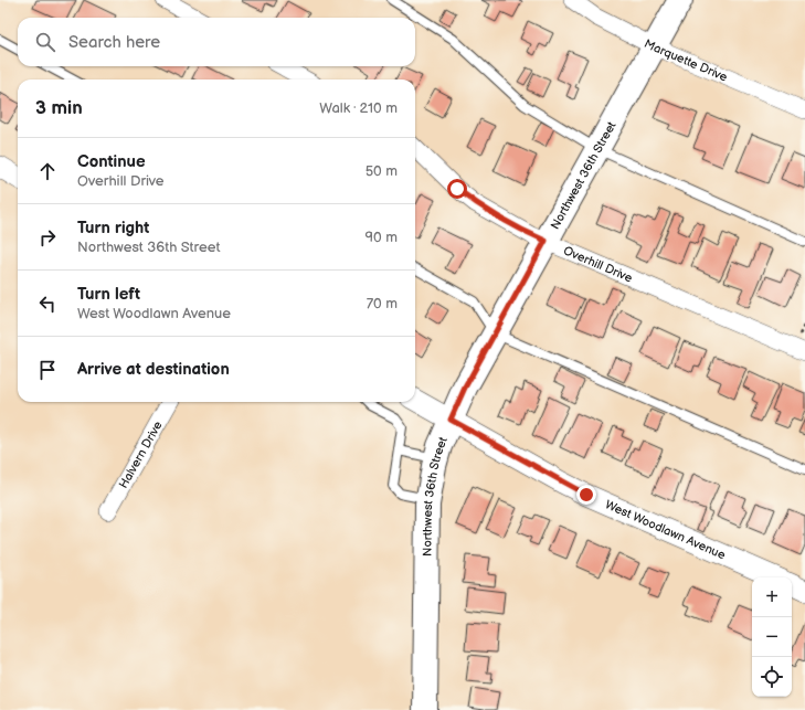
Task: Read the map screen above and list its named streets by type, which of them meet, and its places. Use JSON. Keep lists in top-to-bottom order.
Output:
{
  "streets": {
    "main road": ["Northwest 36th Street"],
    "street": [
      "Marquette Drive",
      "Overhill Drive",
      "Halvern Drive",
      "West Woodlawn Avenue"
    ]
  },
  "crossings": [
    ["Marquette Drive", "Northwest 36th Street"],
    ["Northwest 36th Street", "Overhill Drive"],
    ["Northwest 36th Street", "West Woodlawn Avenue"]
  ],
  "page": {
    "search": "Search here",
    "heading": ["3 min", "Walk · 210 m"],
    "list": [
      ["Continue", "Overhill Drive", "50 m"],
      ["Turn right", "Northwest 36th Street", "90 m"],
      ["Turn left", "West Woodlawn Avenue", "70 m"],
      "Arrive at destination"
    ],
    "map_buttons": ["+", "−"]
  }
}
